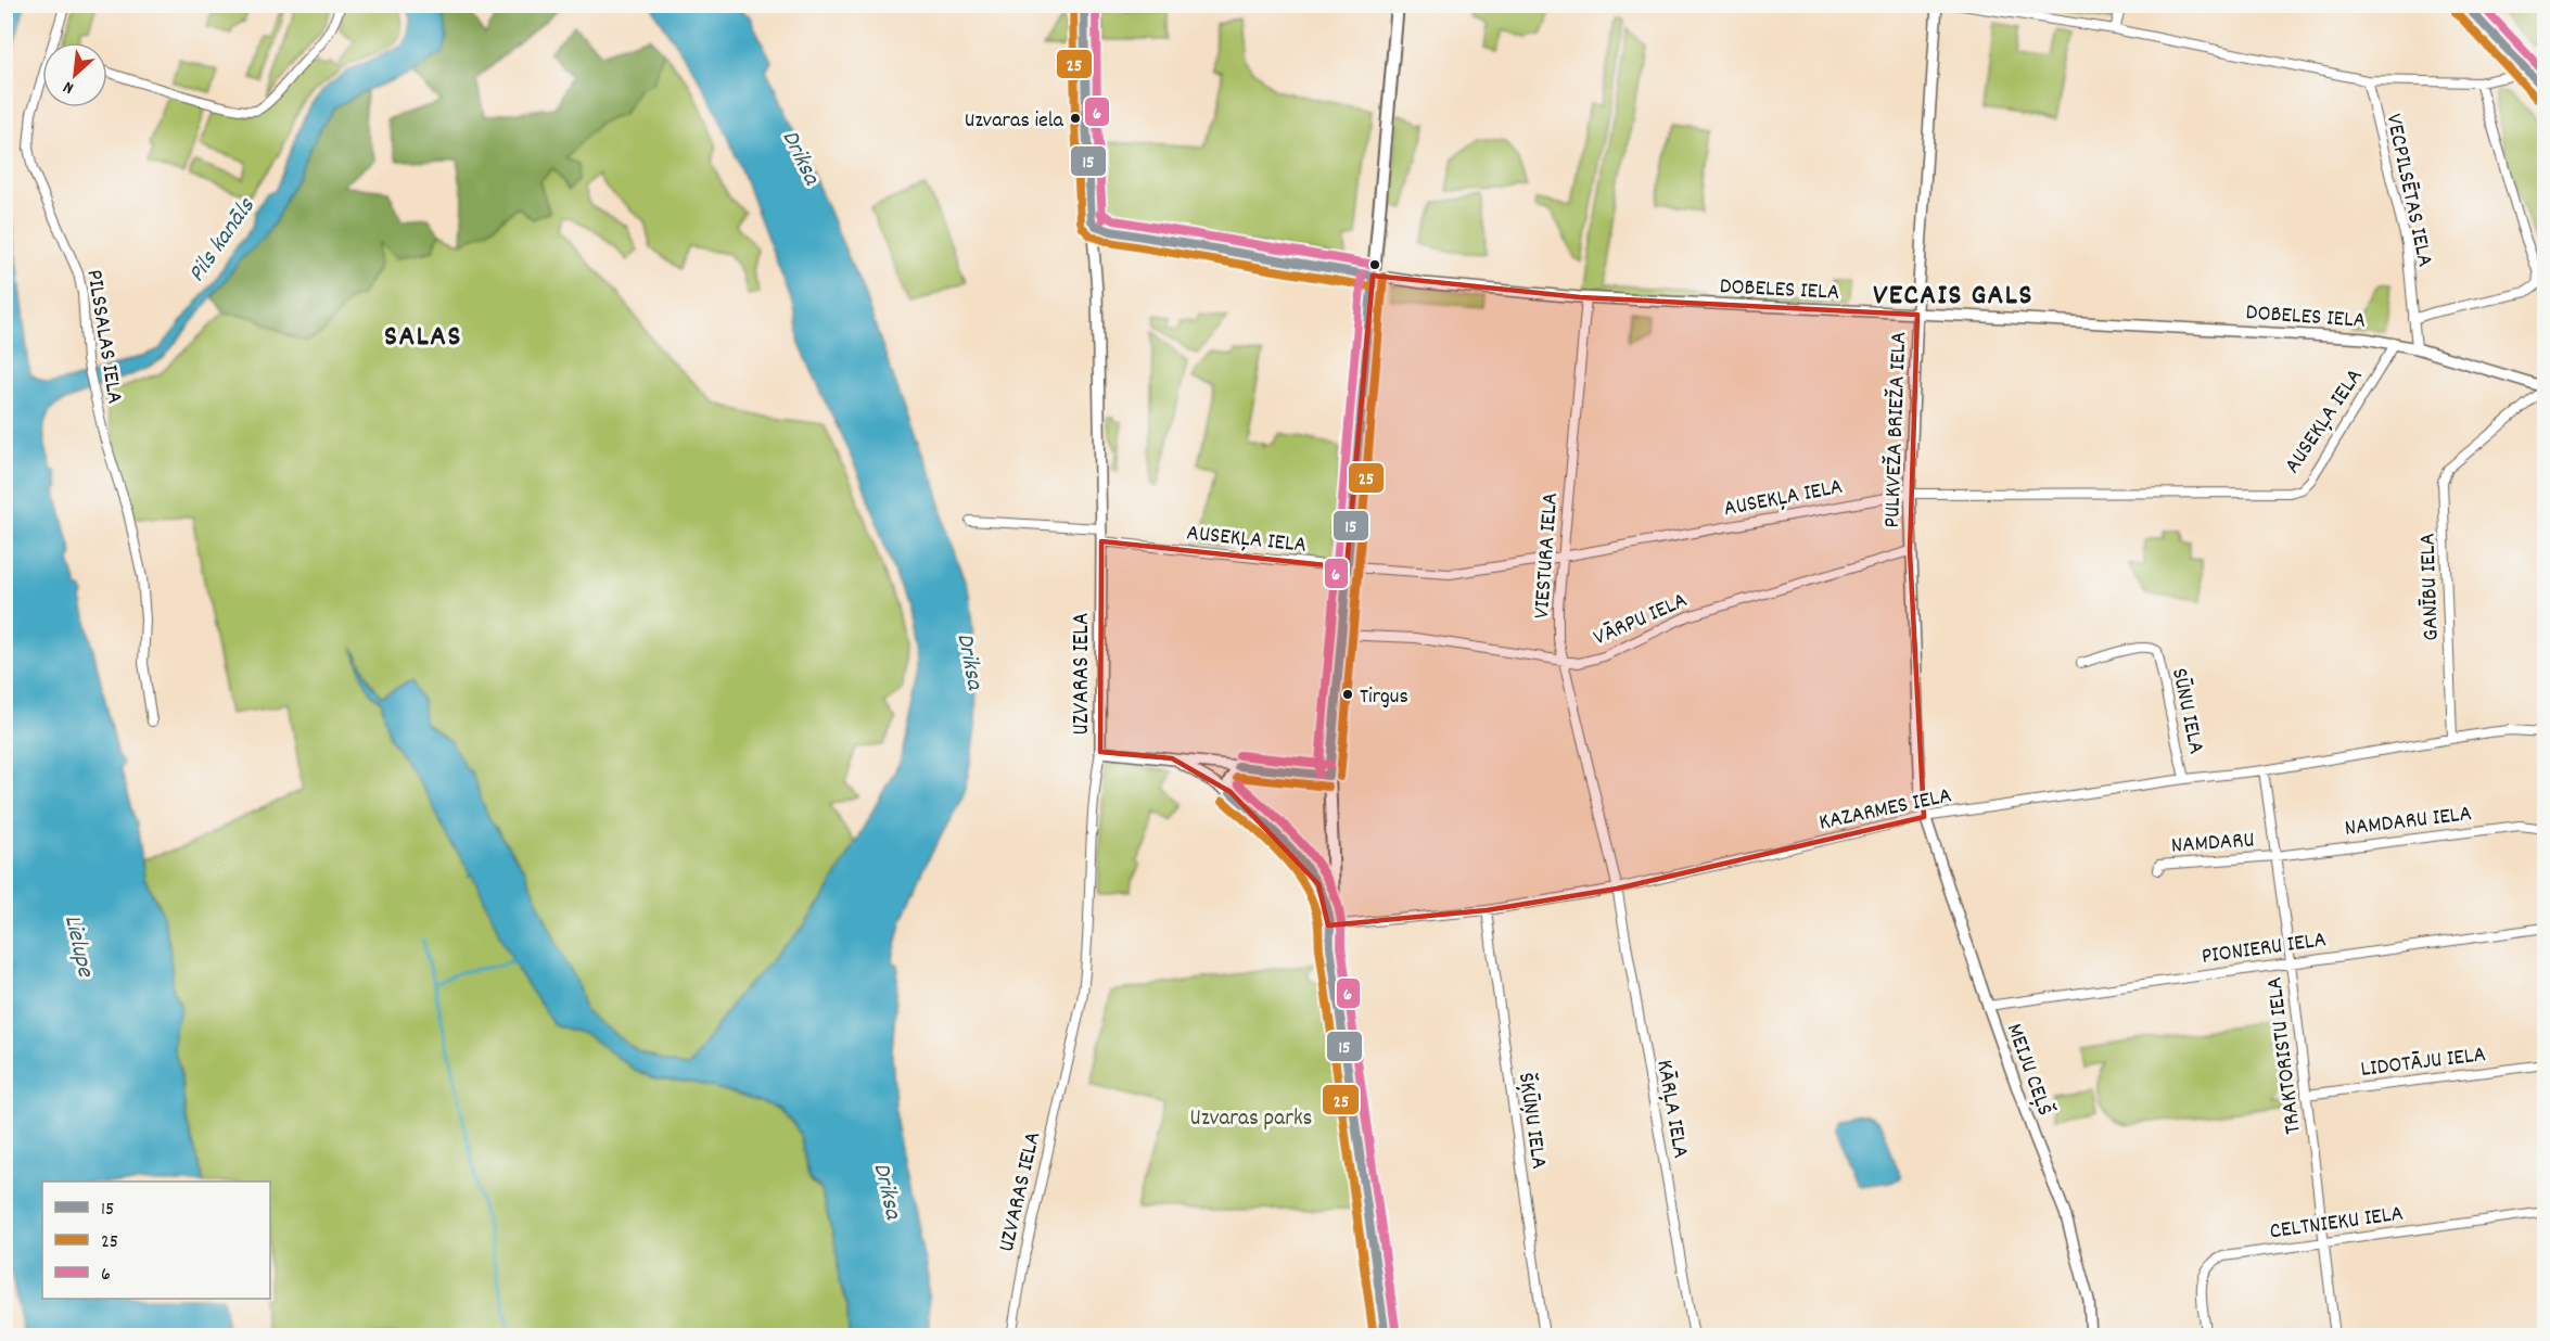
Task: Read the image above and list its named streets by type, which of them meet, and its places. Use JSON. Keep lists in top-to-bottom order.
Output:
{
  "streets": {
    "main road": ["DOBELES IELA", "UZVARAS IELA"],
    "street": [
      "VECPILSĒTAS IELA",
      "PILSSALAS IELA",
      "AUSEKĻA IELA",
      "PULKVEŽA BRIEŽA IELA",
      "VIESTURA IELA",
      "GANĪBU IELA",
      "VĀRPU IELA",
      "SŪNU IELA",
      "KAZARMES IELA",
      "NAMDARU IELA",
      "NAMDARU",
      "PIONIERU IELA",
      "TRAKTORISTU IELA",
      "LIDOTĀJU IELA",
      "MEIJU CEĻŠ",
      "KĀRĻA IELA",
      "ŠĶŪŅU IELA",
      "CELTNIEKU IELA"
    ]
  },
  "crossings": [
    ["VECPILSĒTAS IELA", "DOBELES IELA"],
    ["DOBELES IELA", "AUSEKĻA IELA"],
    ["DOBELES IELA", "PULKVEŽA BRIEŽA IELA"],
    ["DOBELES IELA", "VIESTURA IELA"],
    ["DOBELES IELA", "GANĪBU IELA"],
    ["DOBELES IELA", "UZVARAS IELA"],
    ["AUSEKĻA IELA", "PULKVEŽA BRIEŽA IELA"],
    ["AUSEKĻA IELA", "VIESTURA IELA"],
    ["AUSEKĻA IELA", "UZVARAS IELA"],
    ["PULKVEŽA BRIEŽA IELA", "VĀRPU IELA"],
    ["PULKVEŽA BRIEŽA IELA", "KAZARMES IELA"],
    ["PULKVEŽA BRIEŽA IELA", "MEIJU CEĻŠ"],
    ["VIESTURA IELA", "VĀRPU IELA"],
    ["VIESTURA IELA", "KAZARMES IELA"],
    ["VIESTURA IELA", "KĀRĻA IELA"],
    ["GANĪBU IELA", "KAZARMES IELA"],
    ["SŪNU IELA", "KAZARMES IELA"],
    ["KAZARMES IELA", "TRAKTORISTU IELA"],
    ["KAZARMES IELA", "MEIJU CEĻŠ"],
    ["KAZARMES IELA", "KĀRĻA IELA"],
    ["KAZARMES IELA", "ŠĶŪŅU IELA"],
    ["NAMDARU IELA", "NAMDARU"],
    ["NAMDARU IELA", "TRAKTORISTU IELA"],
    ["NAMDARU", "TRAKTORISTU IELA"],
    ["PIONIERU IELA", "TRAKTORISTU IELA"],
    ["PIONIERU IELA", "MEIJU CEĻŠ"],
    ["TRAKTORISTU IELA", "LIDOTĀJU IELA"],
    ["TRAKTORISTU IELA", "CELTNIEKU IELA"]
  ],
  "districts": ["VECAIS GALS", "SALAS"],
  "water": ["Driksa", "Pils kanāls", "Lielupe"],
  "parks": ["Uzvaras parks"],
  "places": ["Uzvaras iela", "Tirgus"],
  "lines": ["transit line 15", "transit line 25", "transit line 6"],
  "legend": ["15", "25", "6"],
  "north": "bottom left"
}
